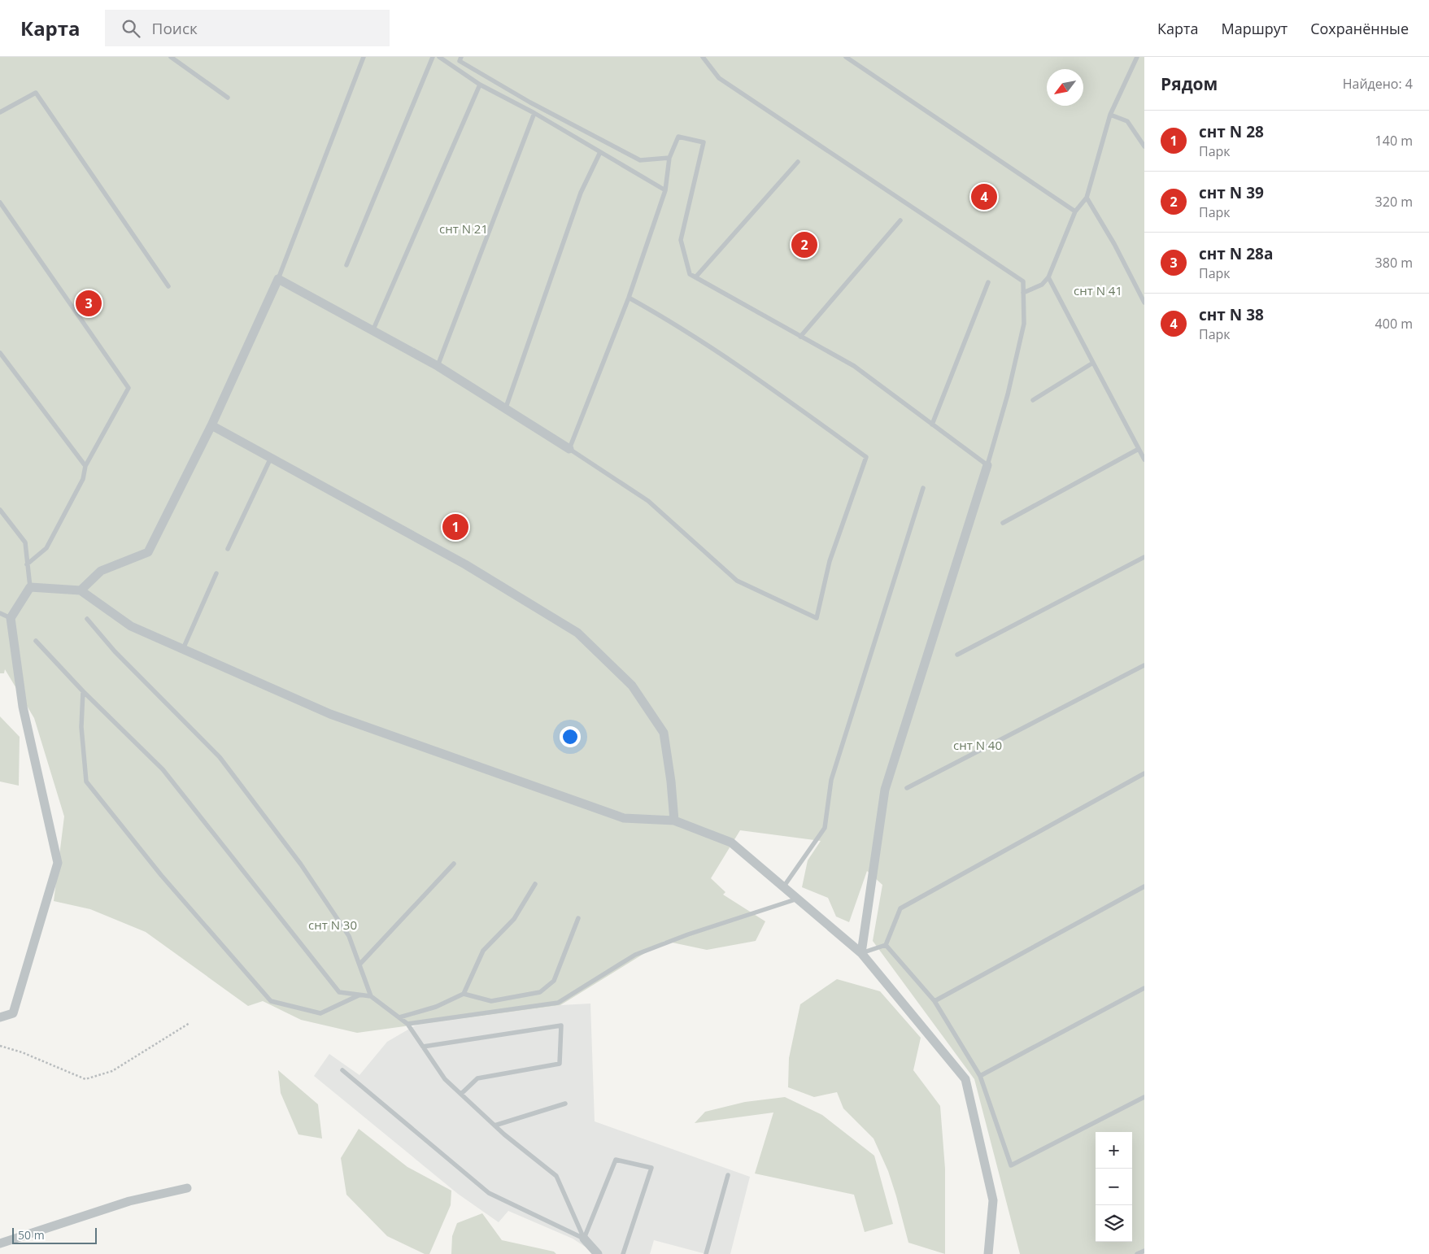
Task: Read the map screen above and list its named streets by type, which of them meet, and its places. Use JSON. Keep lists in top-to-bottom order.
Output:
{
  "parks": [
    "снт N 21",
    "снт N 41",
    "снт N 40",
    "снт N 30"
  ],
  "scale_bar": "50 m",
  "north": "bottom left",
  "page": {
    "header": "Карта",
    "search": "Поиск",
    "nav": ["Карта", "Маршрут", "Сохранённые"],
    "heading": ["Рядом", "Найдено: 4"],
    "list": [
      {
        "mark": "1",
        "name": "снт N 28",
        "note": "Парк",
        "value": "140 m"
      },
      {
        "mark": "2",
        "name": "снт N 39",
        "note": "Парк",
        "value": "320 m"
      },
      {
        "mark": "3",
        "name": "снт N 28а",
        "note": "Парк",
        "value": "380 m"
      },
      {
        "mark": "4",
        "name": "снт N 38",
        "note": "Парк",
        "value": "400 m"
      }
    ],
    "pins": [
      "4",
      "2",
      "3",
      "1"
    ],
    "map_buttons": ["+", "−"],
    "scale": "50 m"
  }
}
